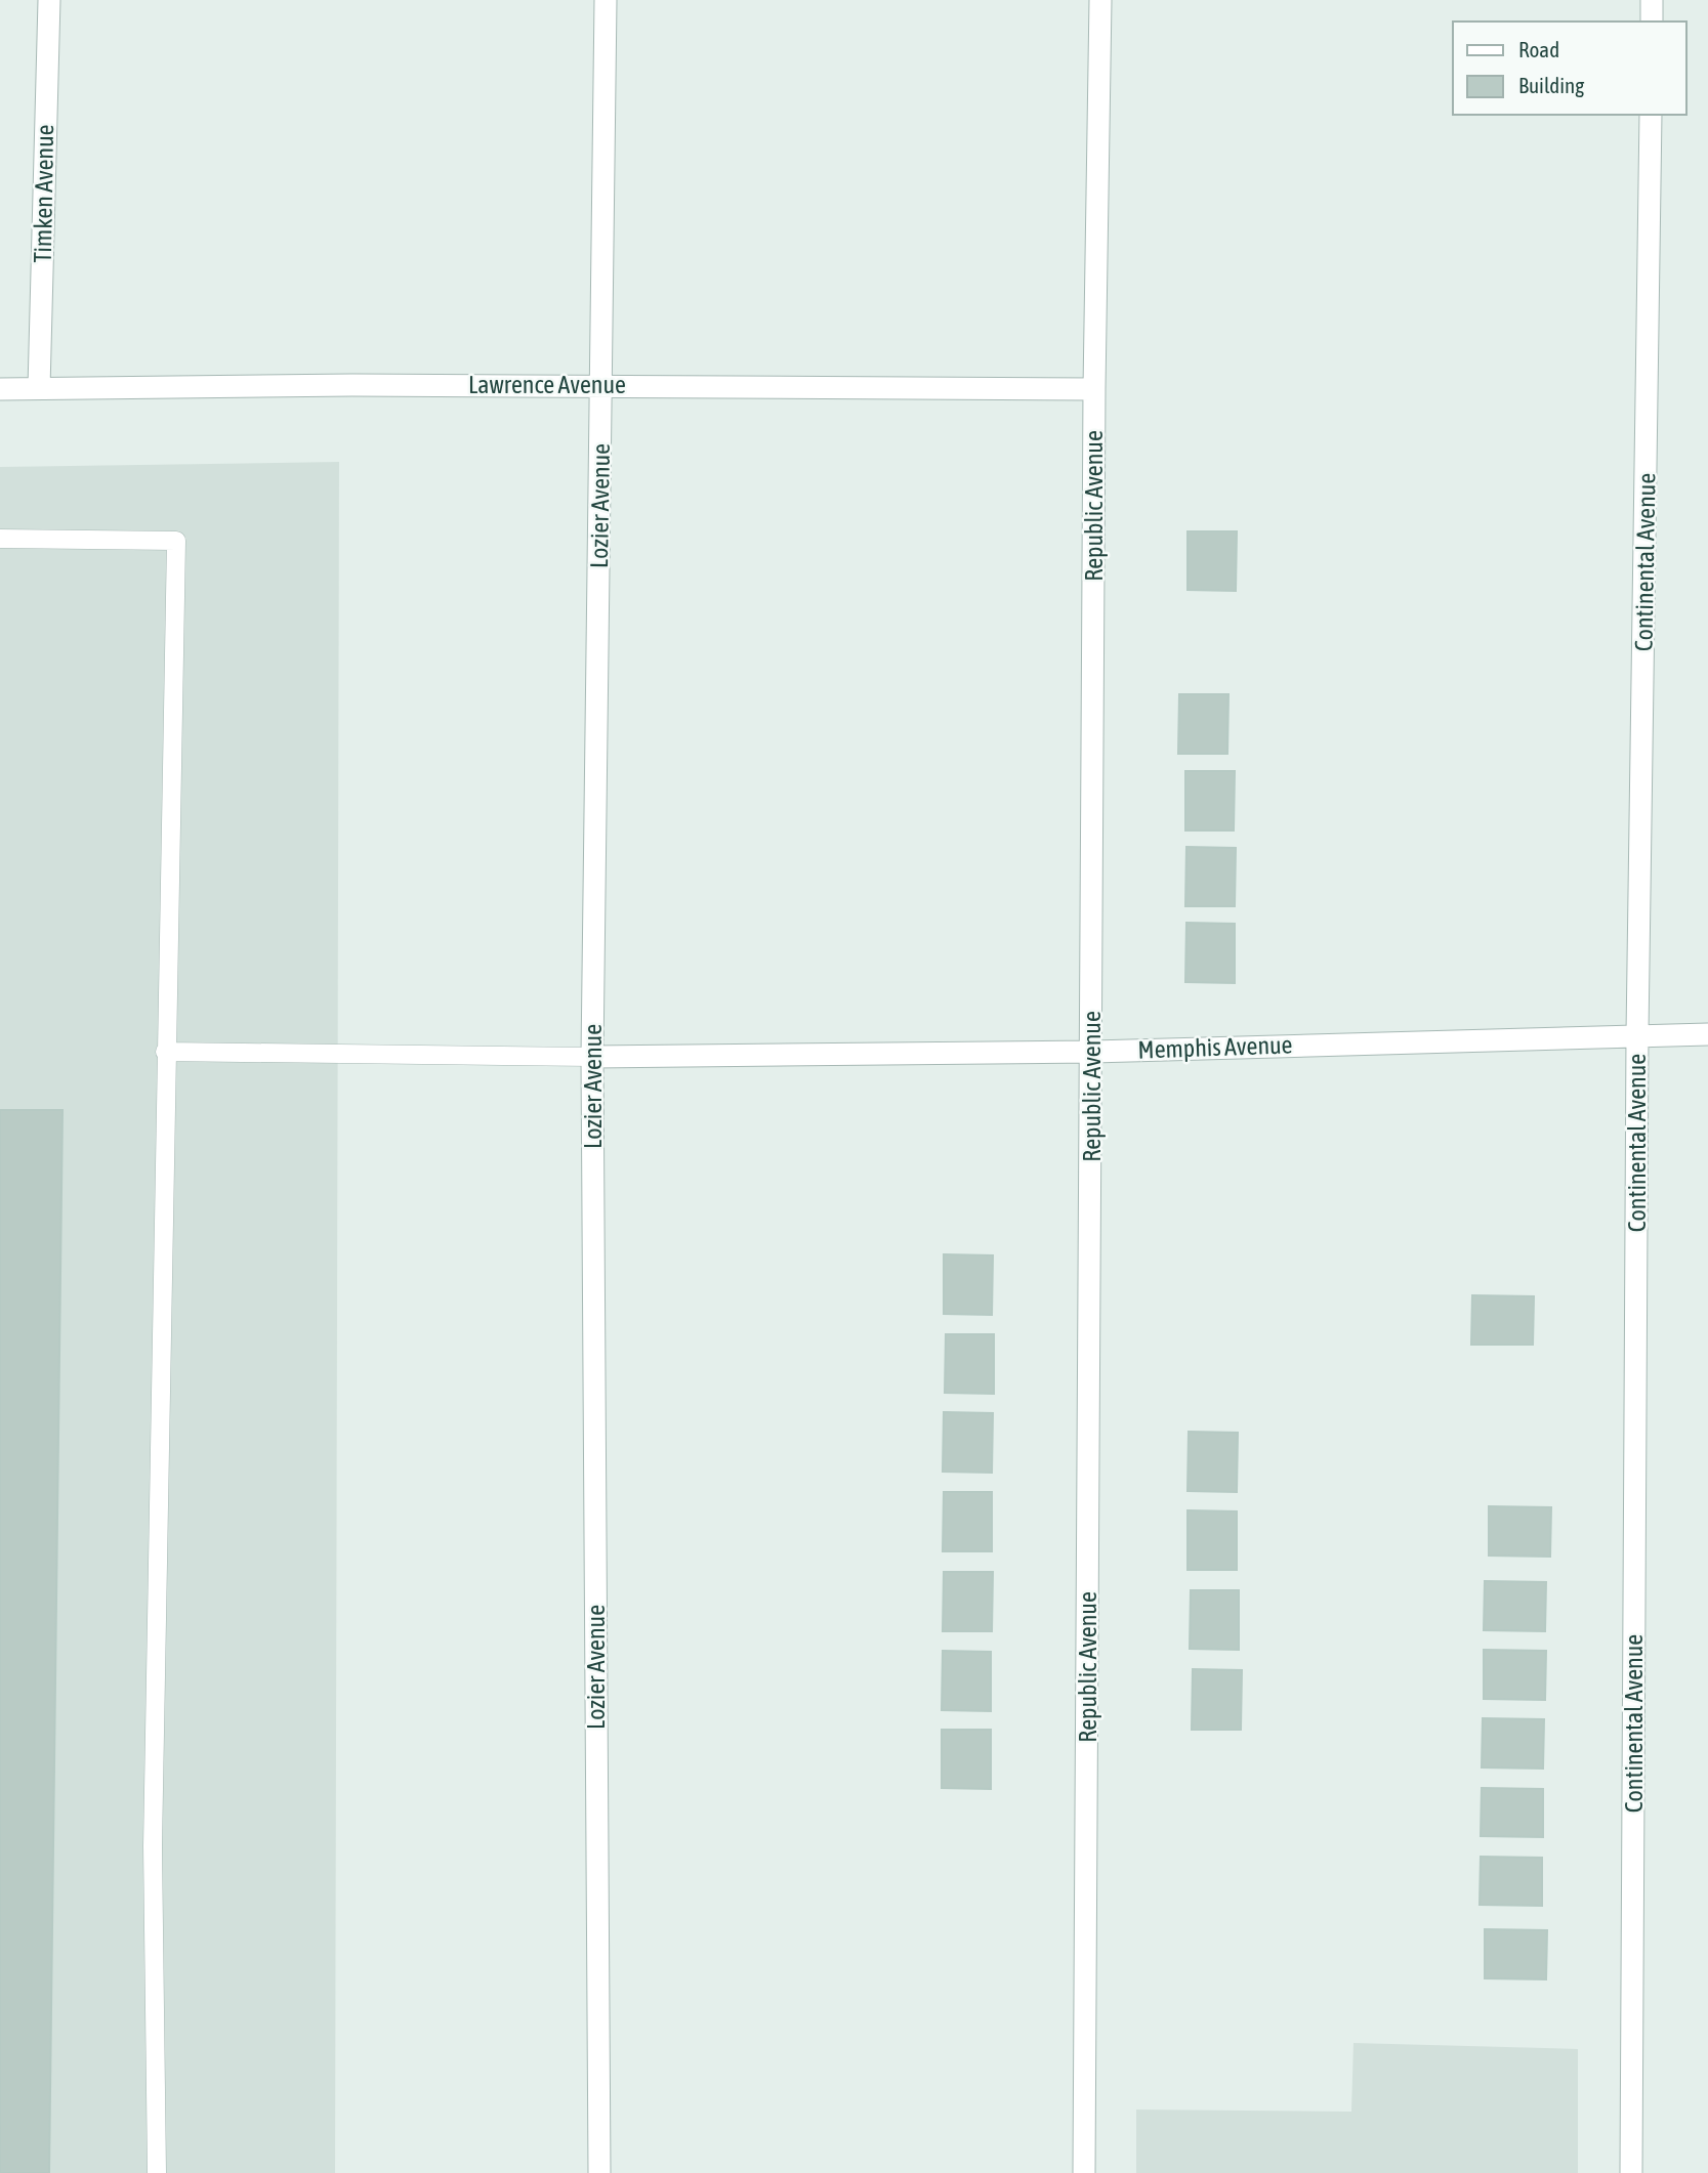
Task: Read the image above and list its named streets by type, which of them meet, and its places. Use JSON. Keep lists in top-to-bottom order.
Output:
{
  "streets": {
    "street": [
      "Timken Avenue",
      "Lawrence Avenue",
      "Lozier Avenue",
      "Republic Avenue",
      "Continental Avenue",
      "Memphis Avenue"
    ]
  },
  "crossings": [
    ["Timken Avenue", "Lawrence Avenue"],
    ["Lawrence Avenue", "Lozier Avenue"],
    ["Lawrence Avenue", "Republic Avenue"],
    ["Lozier Avenue", "Memphis Avenue"],
    ["Republic Avenue", "Memphis Avenue"],
    ["Continental Avenue", "Memphis Avenue"]
  ],
  "legend": ["Road", "Building"]
}
